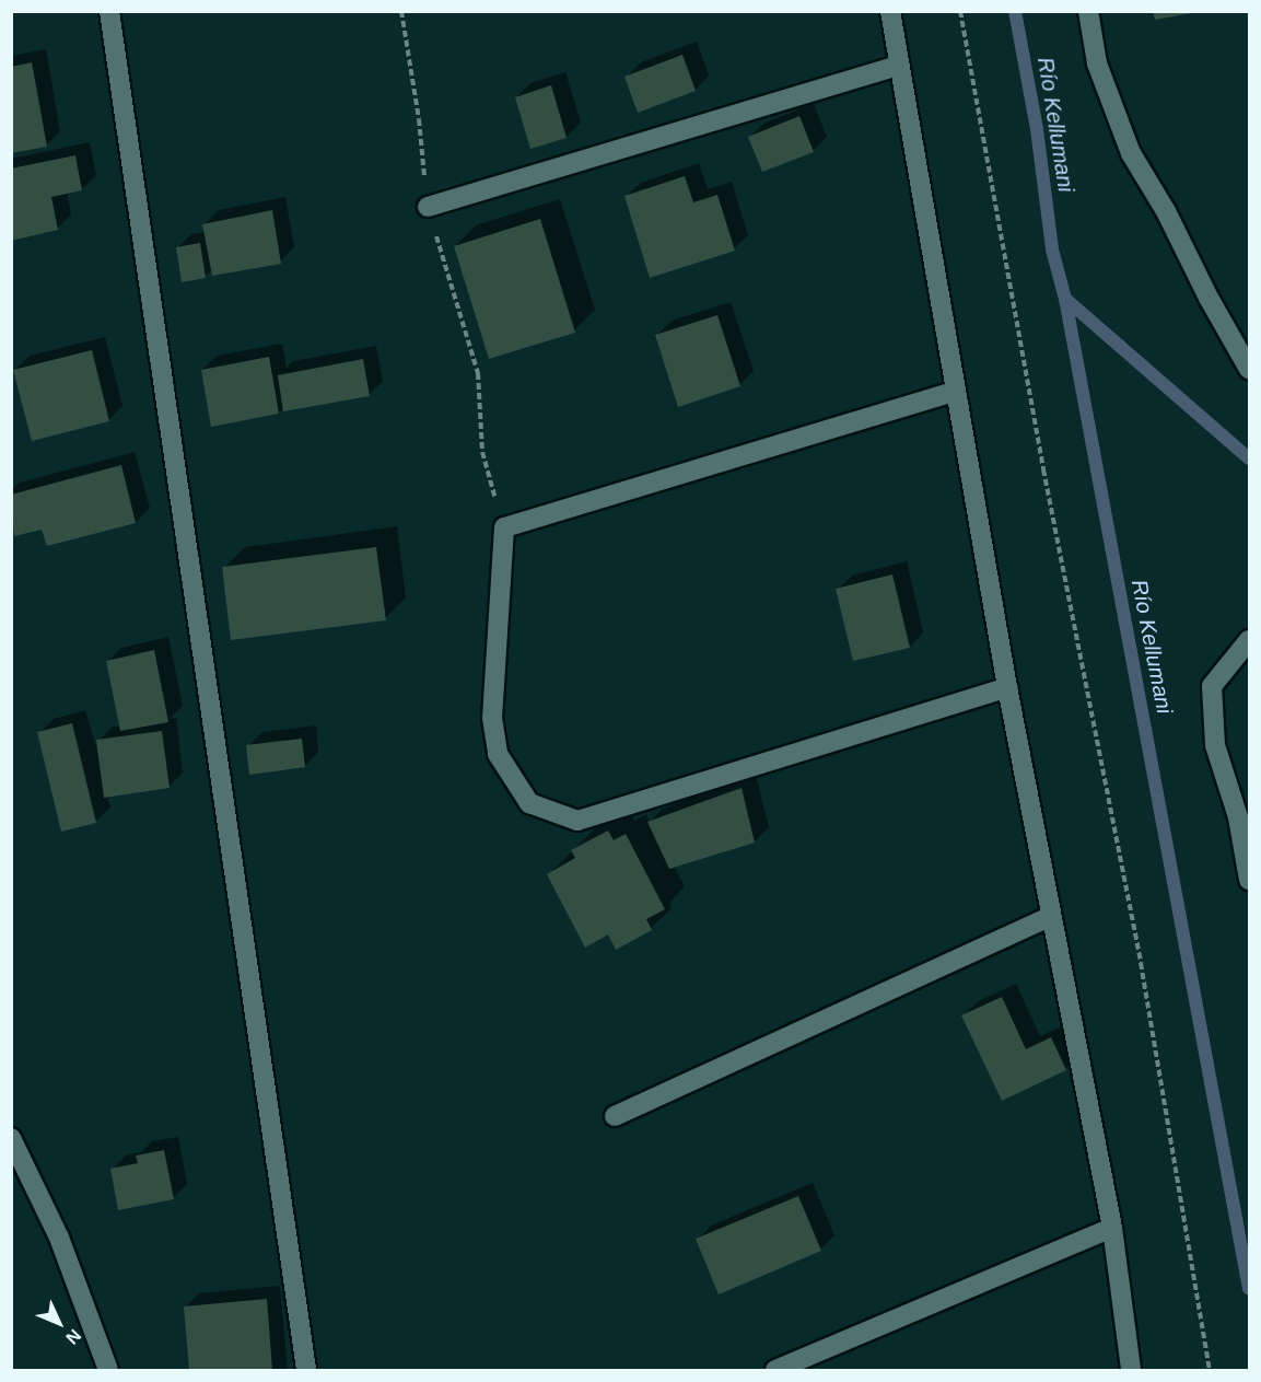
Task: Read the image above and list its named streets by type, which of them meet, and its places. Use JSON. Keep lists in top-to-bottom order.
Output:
{
  "water": ["Río Kellumani"],
  "north": "bottom right"
}
